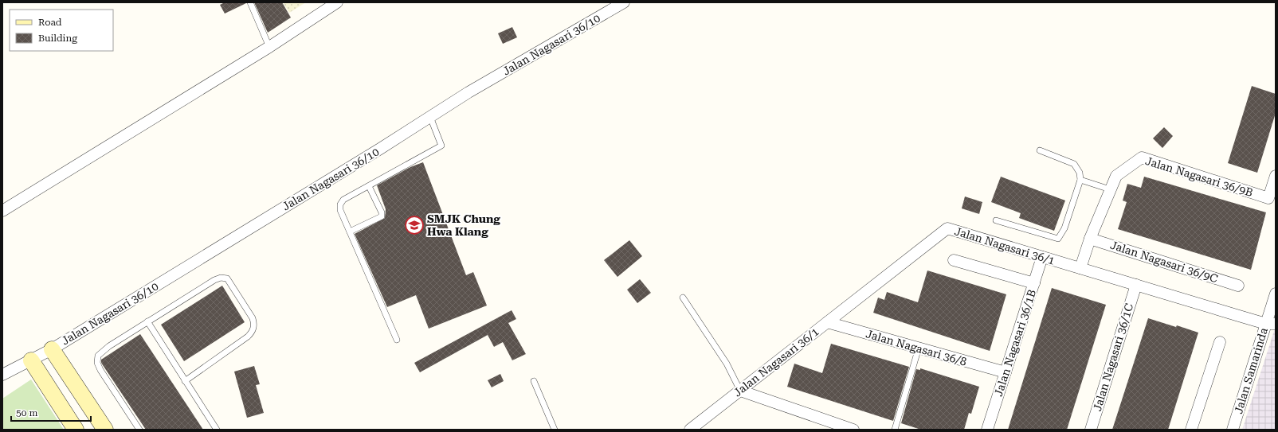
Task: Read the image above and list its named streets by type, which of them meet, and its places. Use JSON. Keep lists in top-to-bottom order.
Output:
{
  "streets": {
    "street": [
      "Jalan Nagasari 36/10",
      "Jalan Nagasari 36/9B",
      "Jalan Nagasari 36/1",
      "Jalan Nagasari 36/9C",
      "Jalan Nagasari 36/1B",
      "Jalan Nagasari 36/8",
      "Jalan Nagasari 36/1C",
      "Jalan Samarinda"
    ]
  },
  "crossings": [
    ["Jalan Nagasari 36/1", "Jalan Nagasari 36/1B"],
    ["Jalan Nagasari 36/1", "Jalan Nagasari 36/8"],
    ["Jalan Nagasari 36/1", "Jalan Nagasari 36/1C"],
    ["Jalan Nagasari 36/1", "Jalan Samarinda"],
    ["Jalan Nagasari 36/1B", "Jalan Nagasari 36/8"]
  ],
  "places": {
    "school or university": ["SMJK Chung Hwa Klang"]
  },
  "legend": ["Road", "Building"],
  "scale_bar": "50 m"
}
